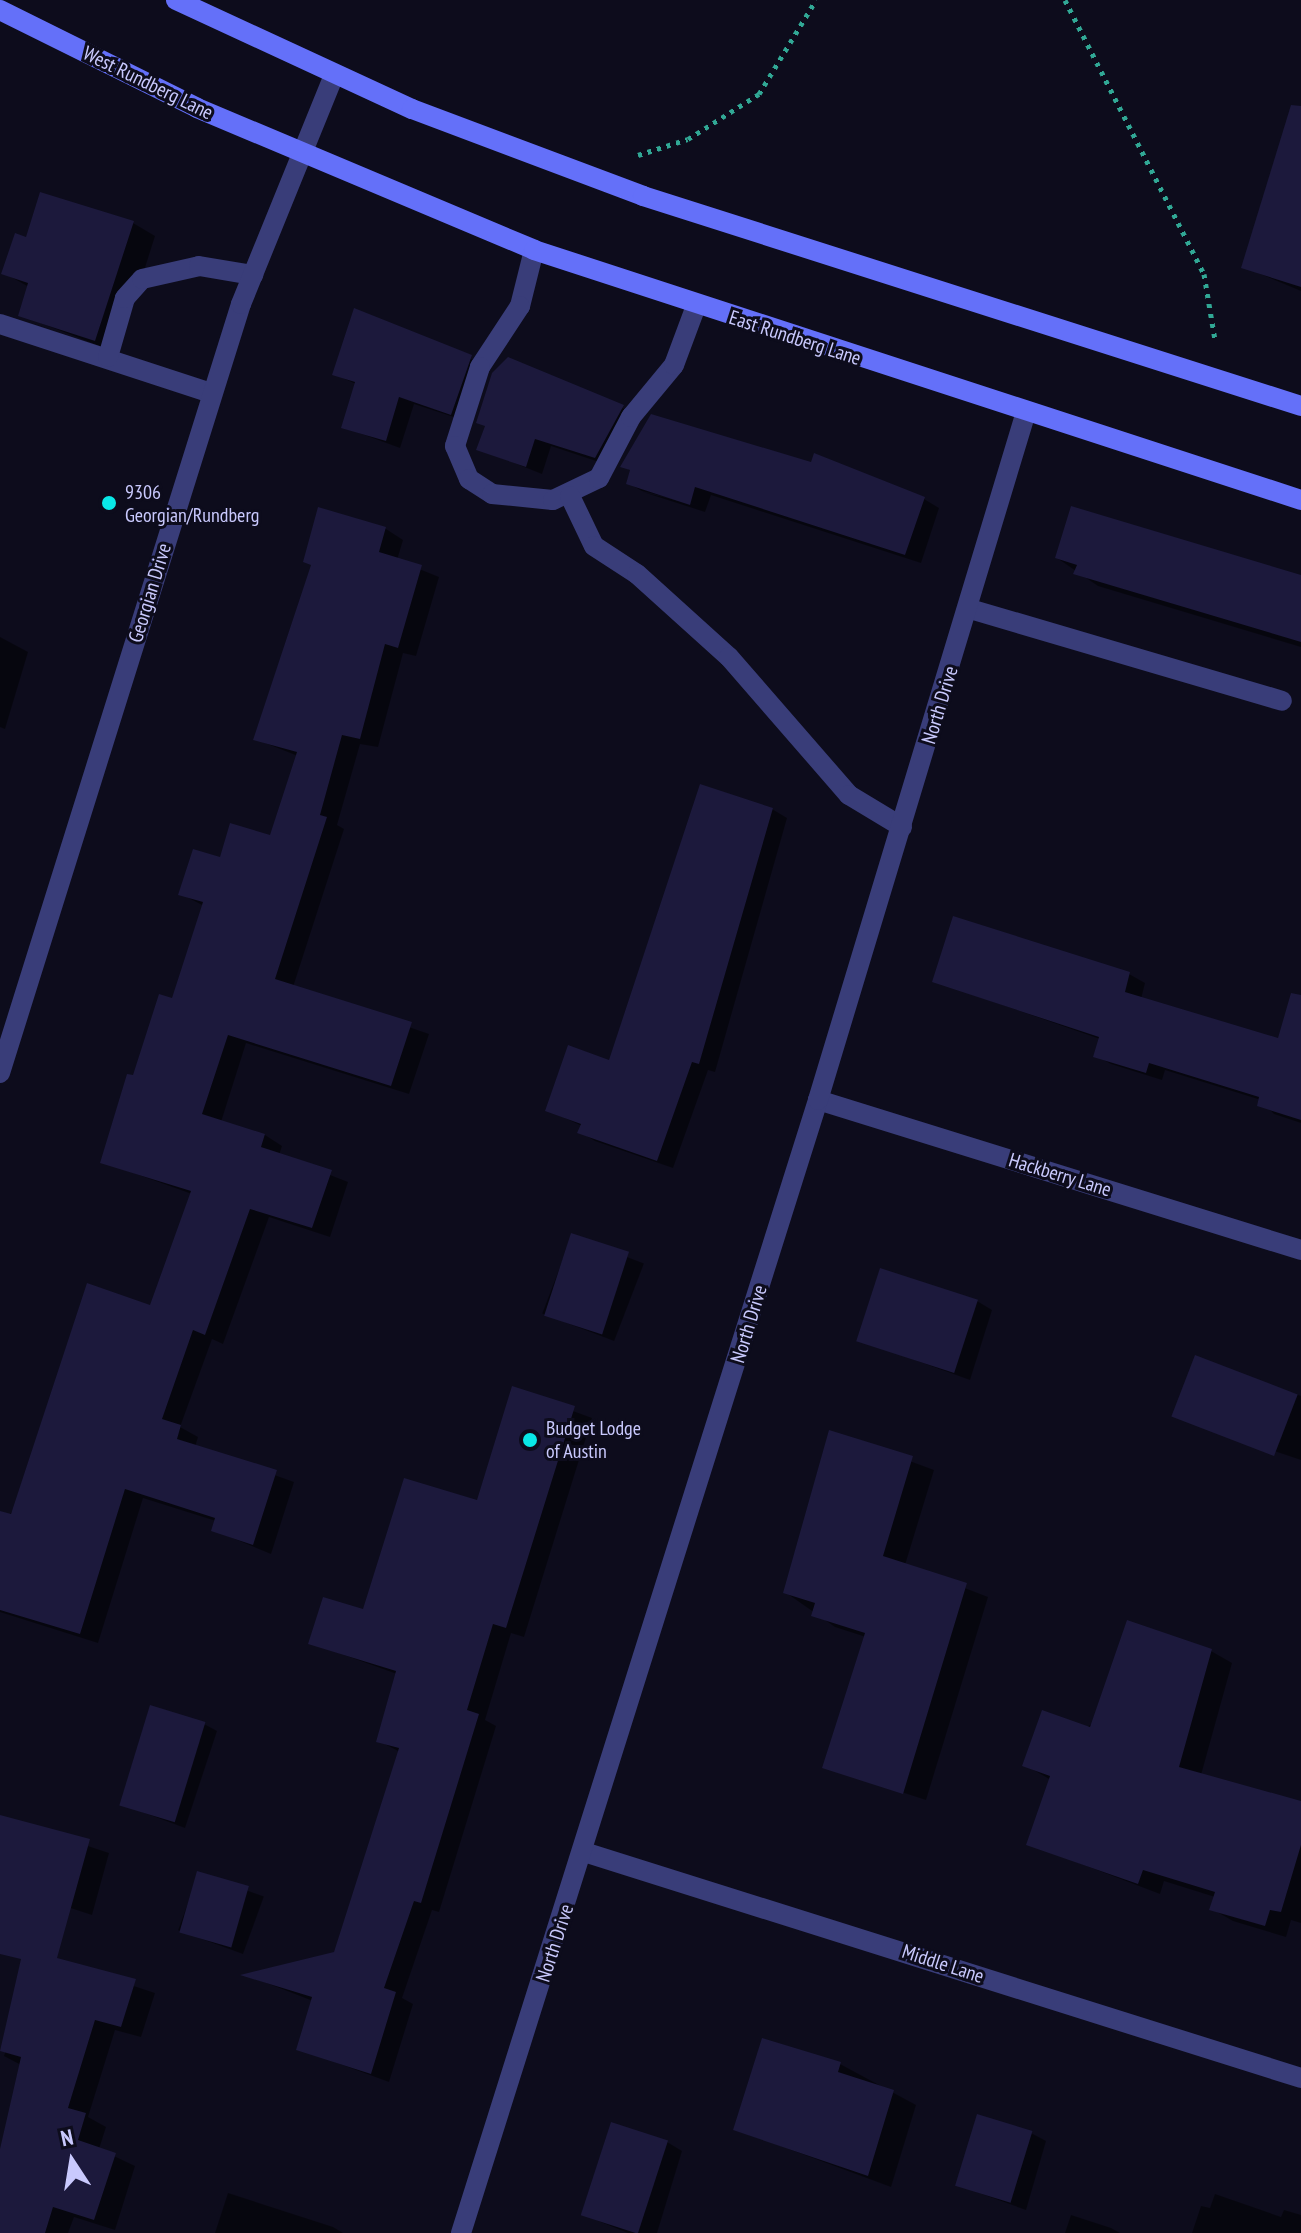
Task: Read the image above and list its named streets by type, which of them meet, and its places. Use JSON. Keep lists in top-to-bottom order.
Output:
{
  "streets": {
    "main road": ["West Rundberg Lane", "East Rundberg Lane"],
    "street": [
      "Georgian Drive",
      "North Drive",
      "Hackberry Lane",
      "Middle Lane"
    ]
  },
  "crossings": [
    ["West Rundberg Lane", "East Rundberg Lane"],
    ["West Rundberg Lane", "Georgian Drive"],
    ["East Rundberg Lane", "Georgian Drive"],
    ["East Rundberg Lane", "North Drive"],
    ["North Drive", "Hackberry Lane"],
    ["North Drive", "Middle Lane"]
  ],
  "places": ["9306 Georgian/Rundberg", "Budget Lodge of Austin"],
  "north": "top"
}
